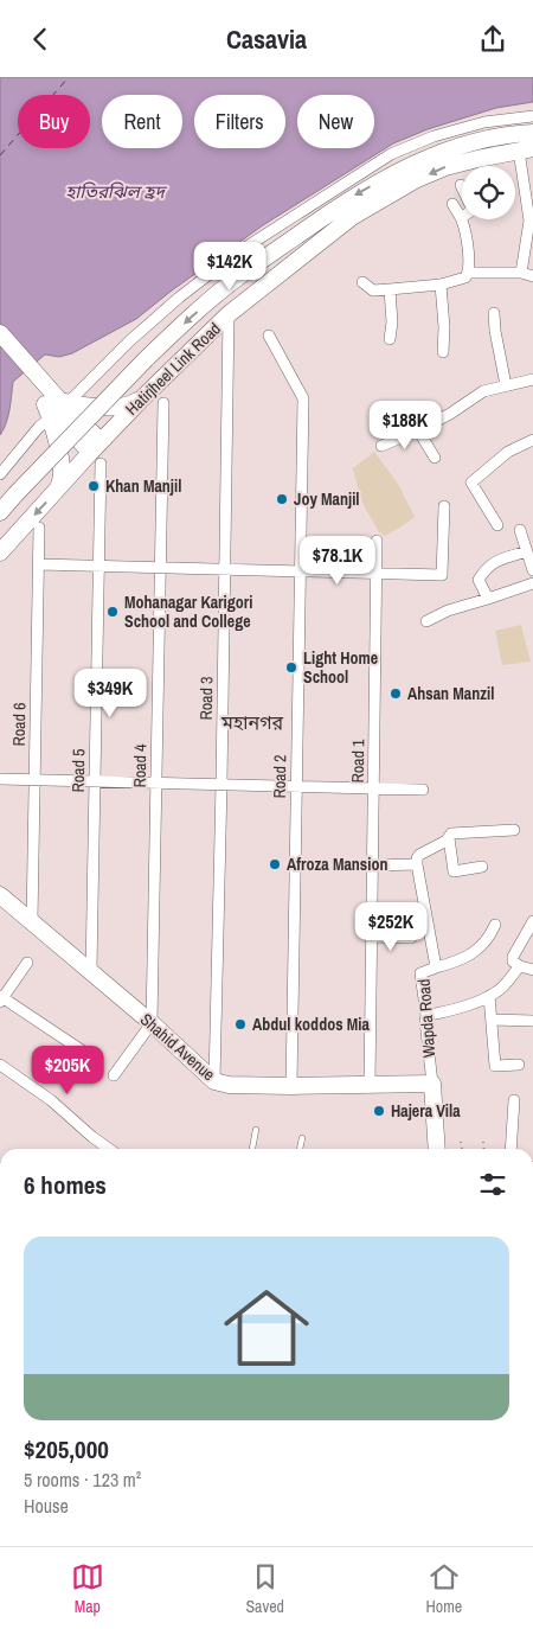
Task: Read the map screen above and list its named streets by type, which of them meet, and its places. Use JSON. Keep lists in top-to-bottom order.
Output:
{
  "streets": {
    "main road": ["Hatirjheel Link Road", "Wapda Road", "Shahid Avenue"],
    "street": [
      "Road 3",
      "Road 6",
      "Road 1",
      "Road 4",
      "Road 5",
      "Road 2"
    ]
  },
  "crossings": [
    ["Hatirjheel Link Road", "Road 3"],
    ["Hatirjheel Link Road", "Road 5"],
    ["Road 3", "Shahid Avenue"],
    ["Road 6", "Shahid Avenue"],
    ["Road 1", "Shahid Avenue"],
    ["Road 4", "Shahid Avenue"],
    ["Road 5", "Shahid Avenue"],
    ["Road 2", "Shahid Avenue"],
    ["Wapda Road", "Shahid Avenue"]
  ],
  "districts": ["মহানগর"],
  "water": ["হাতিরঝিল হ্রদ"],
  "places": [
    "Khan Manjil",
    "Joy Manjil",
    "Mohanagar Karigori School and College",
    "Light Home School",
    "Ahsan Manzil",
    "Afroza Mansion",
    "Abdul koddos Mia",
    "Hajera Vila"
  ],
  "page": {
    "header": "Casavia",
    "chip": [
      "Buy",
      "Rent",
      "Filters",
      "New"
    ],
    "price": [
      "$142K",
      "$188K",
      "$78.1K",
      "$349K",
      "$252K",
      "$205K"
    ],
    "heading": "6 homes",
    "list": [
      {
        "name": "$205,000",
        "note": "5 rooms · 123 m² · House"
      }
    ],
    "tabs": ["Map", "Saved", "Home"]
  }
}
